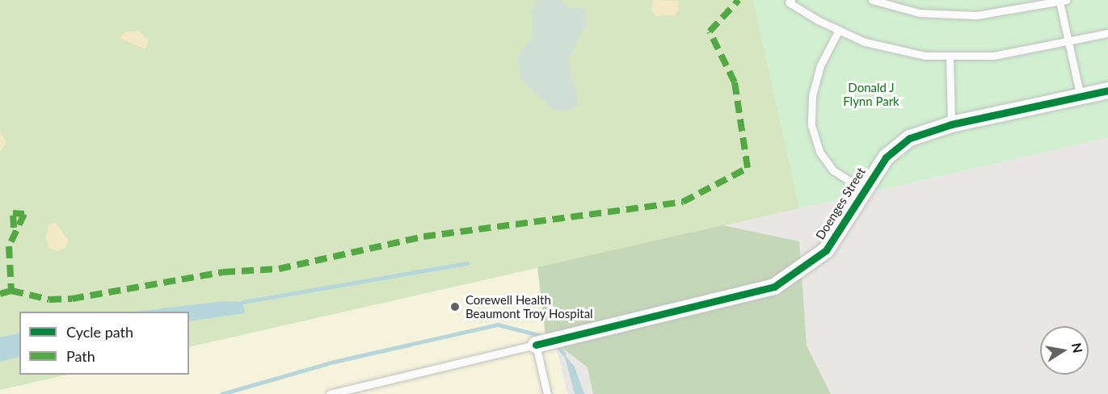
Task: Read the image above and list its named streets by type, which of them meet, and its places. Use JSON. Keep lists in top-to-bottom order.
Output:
{
  "streets": {
    "street": ["Doenges Street"]
  },
  "parks": ["Donald J Flynn Park"],
  "places": ["Corewell Health Beaumont Troy Hospital"],
  "legend": ["Cycle path", "Path"],
  "north": "right"
}
